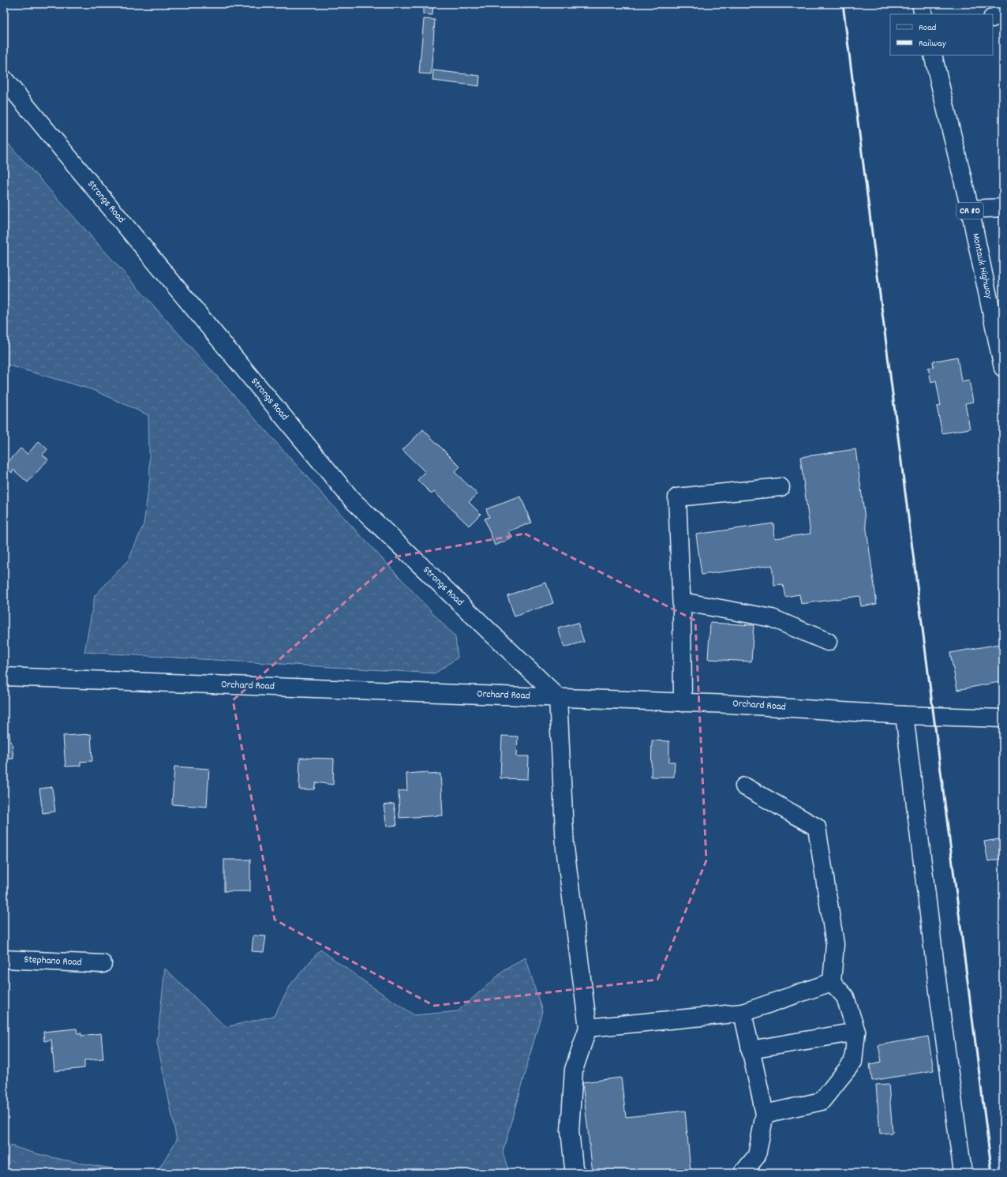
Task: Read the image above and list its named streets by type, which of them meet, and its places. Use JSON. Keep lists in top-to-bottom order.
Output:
{
  "streets": {
    "street": [
      "Strongs Road",
      "CR 80",
      "Montauk Highway",
      "Orchard Road",
      "Stephano Road"
    ]
  },
  "crossings": [
    ["Strongs Road", "Orchard Road"]
  ],
  "legend": ["Road", "Railway"]
}
